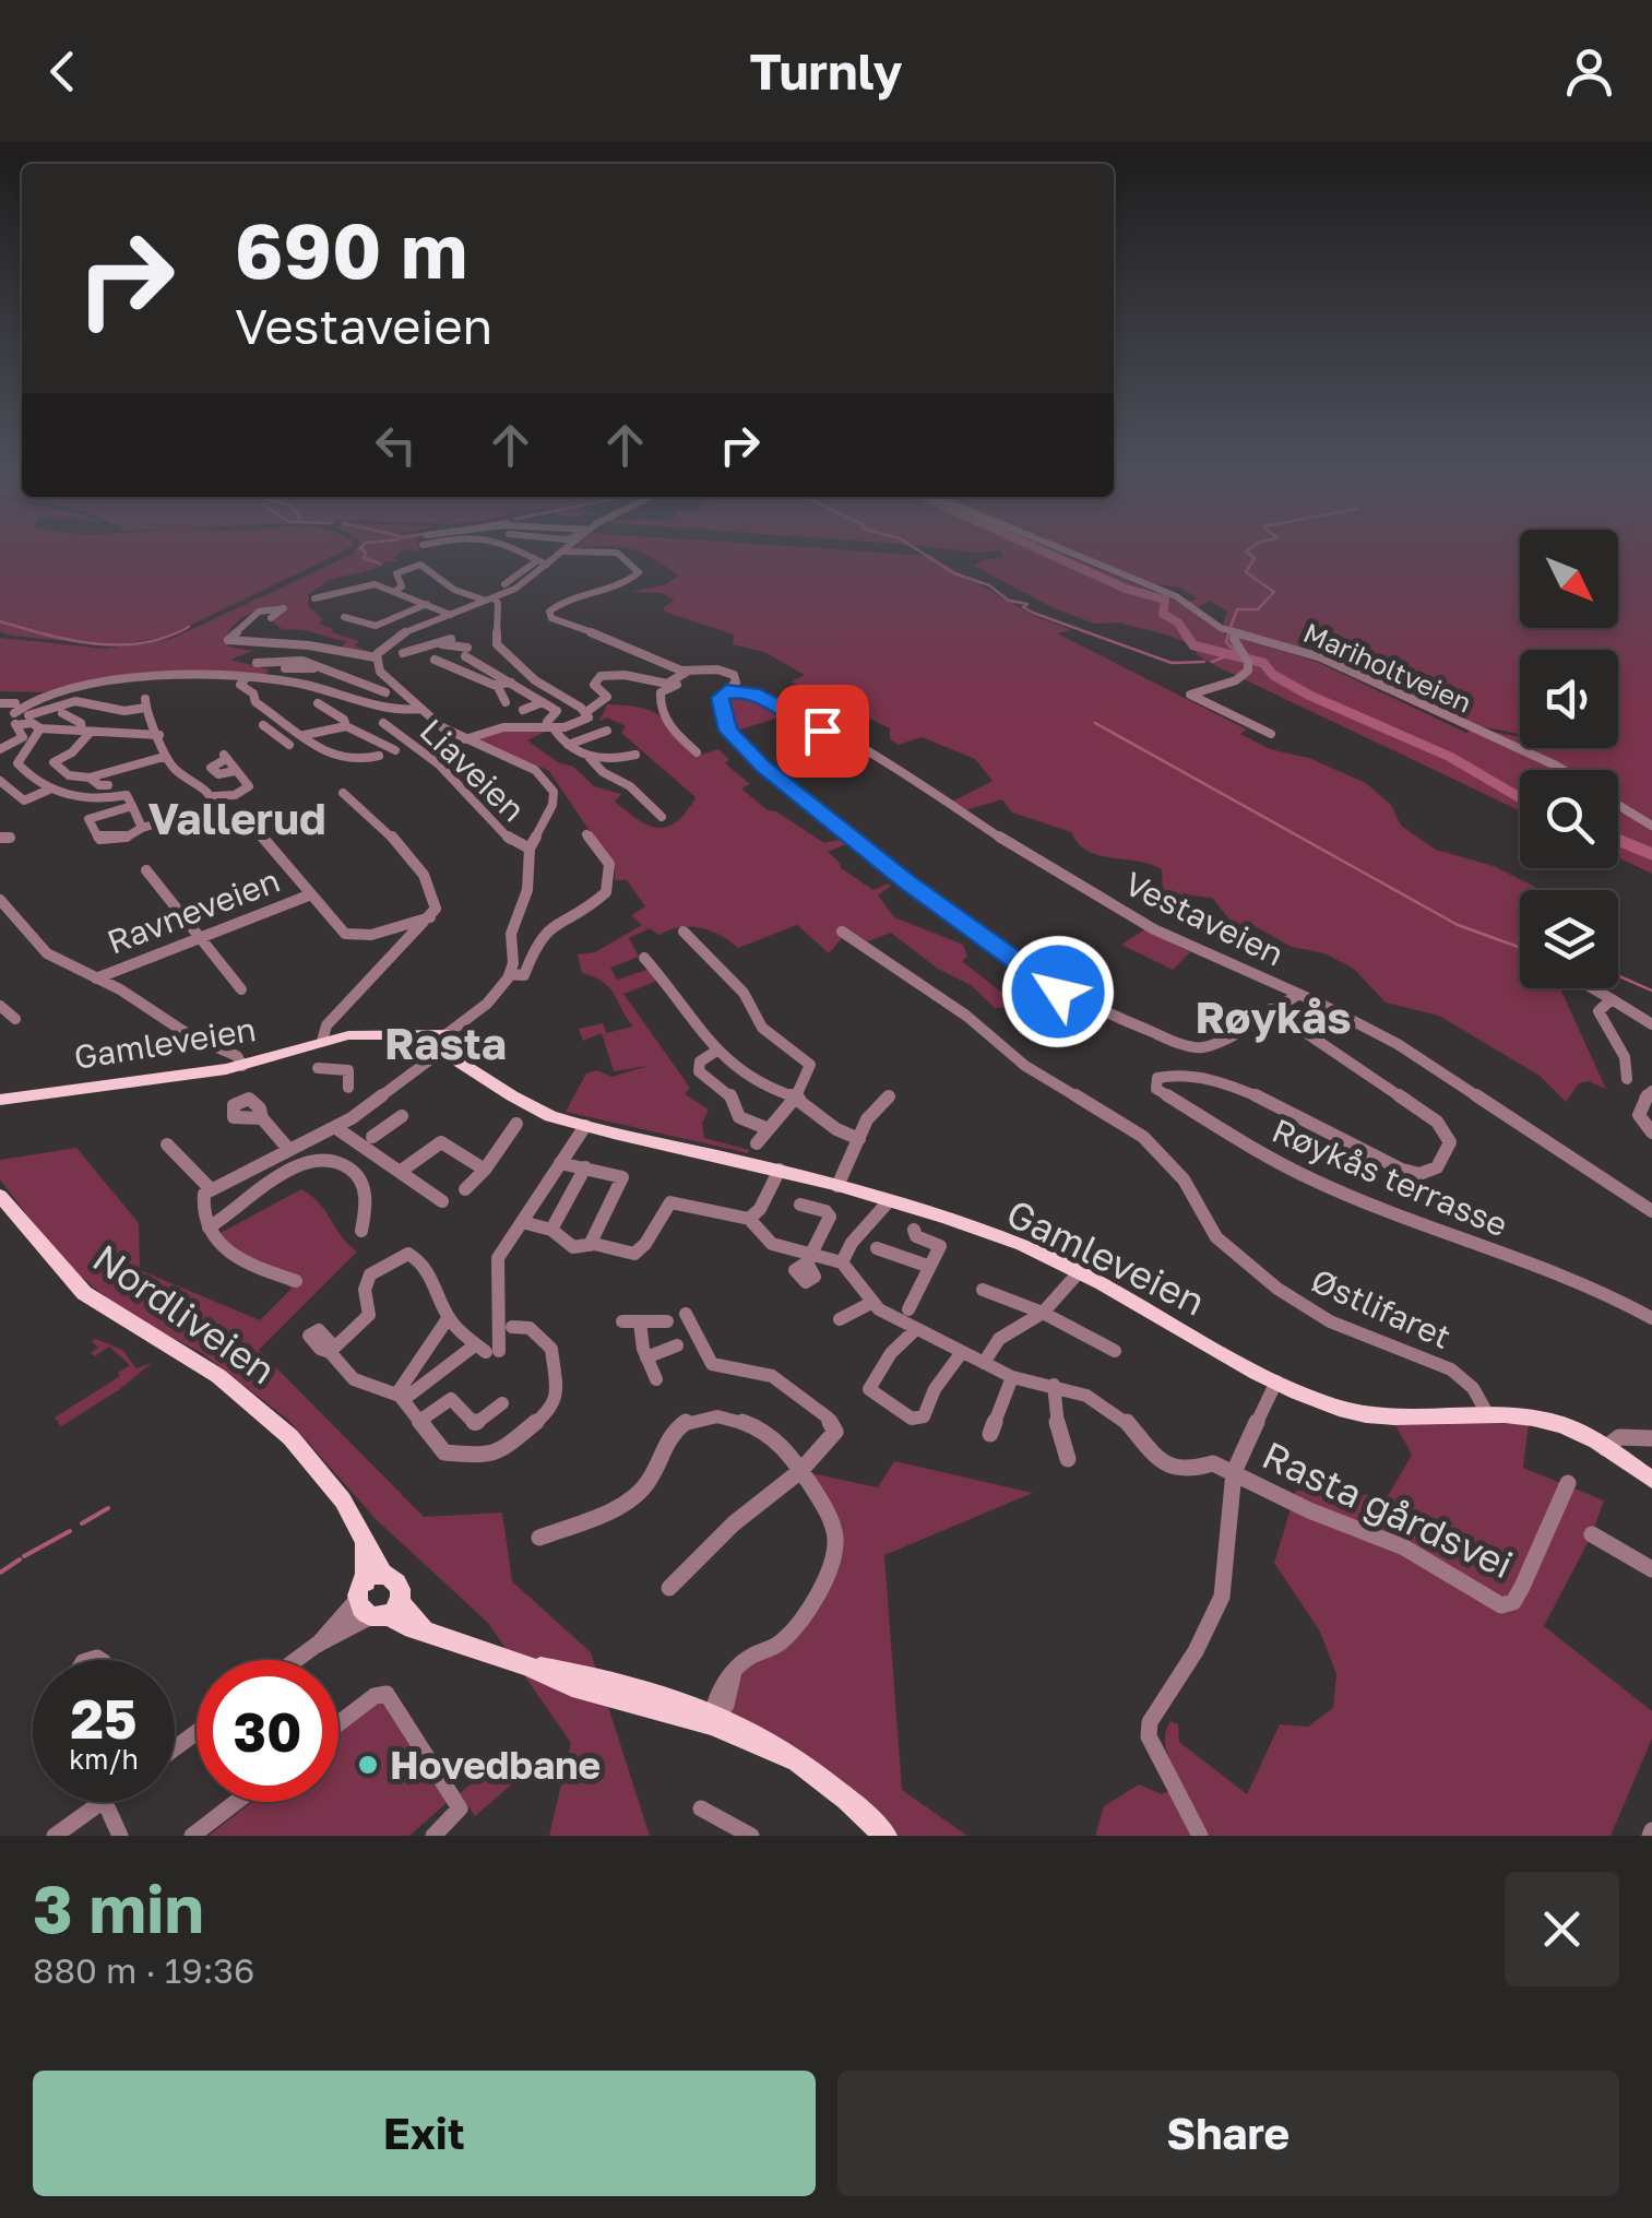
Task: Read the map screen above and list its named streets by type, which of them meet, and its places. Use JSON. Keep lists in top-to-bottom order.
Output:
{
  "streets": {
    "main road": ["Gamleveien", "Nordliveien"],
    "street": [
      "Mariholtveien",
      "Liaveien",
      "Ravneveien",
      "Vestaveien",
      "Røykås terrasse",
      "Østlifaret",
      "Rasta gårdsvei"
    ]
  },
  "crossings": [
    ["Gamleveien", "Østlifaret"]
  ],
  "districts": ["Vallerud", "Røykås", "Rasta"],
  "places": ["Hovedbane"],
  "north": "bottom right",
  "page": {
    "header": "Turnly",
    "turn": ["690 m", "Vestaveien"],
    "speed": "25 km/h",
    "limit": "30",
    "heading": ["3 min", "880 m · 19:36"],
    "buttons": ["Exit", "Share"]
  }
}
